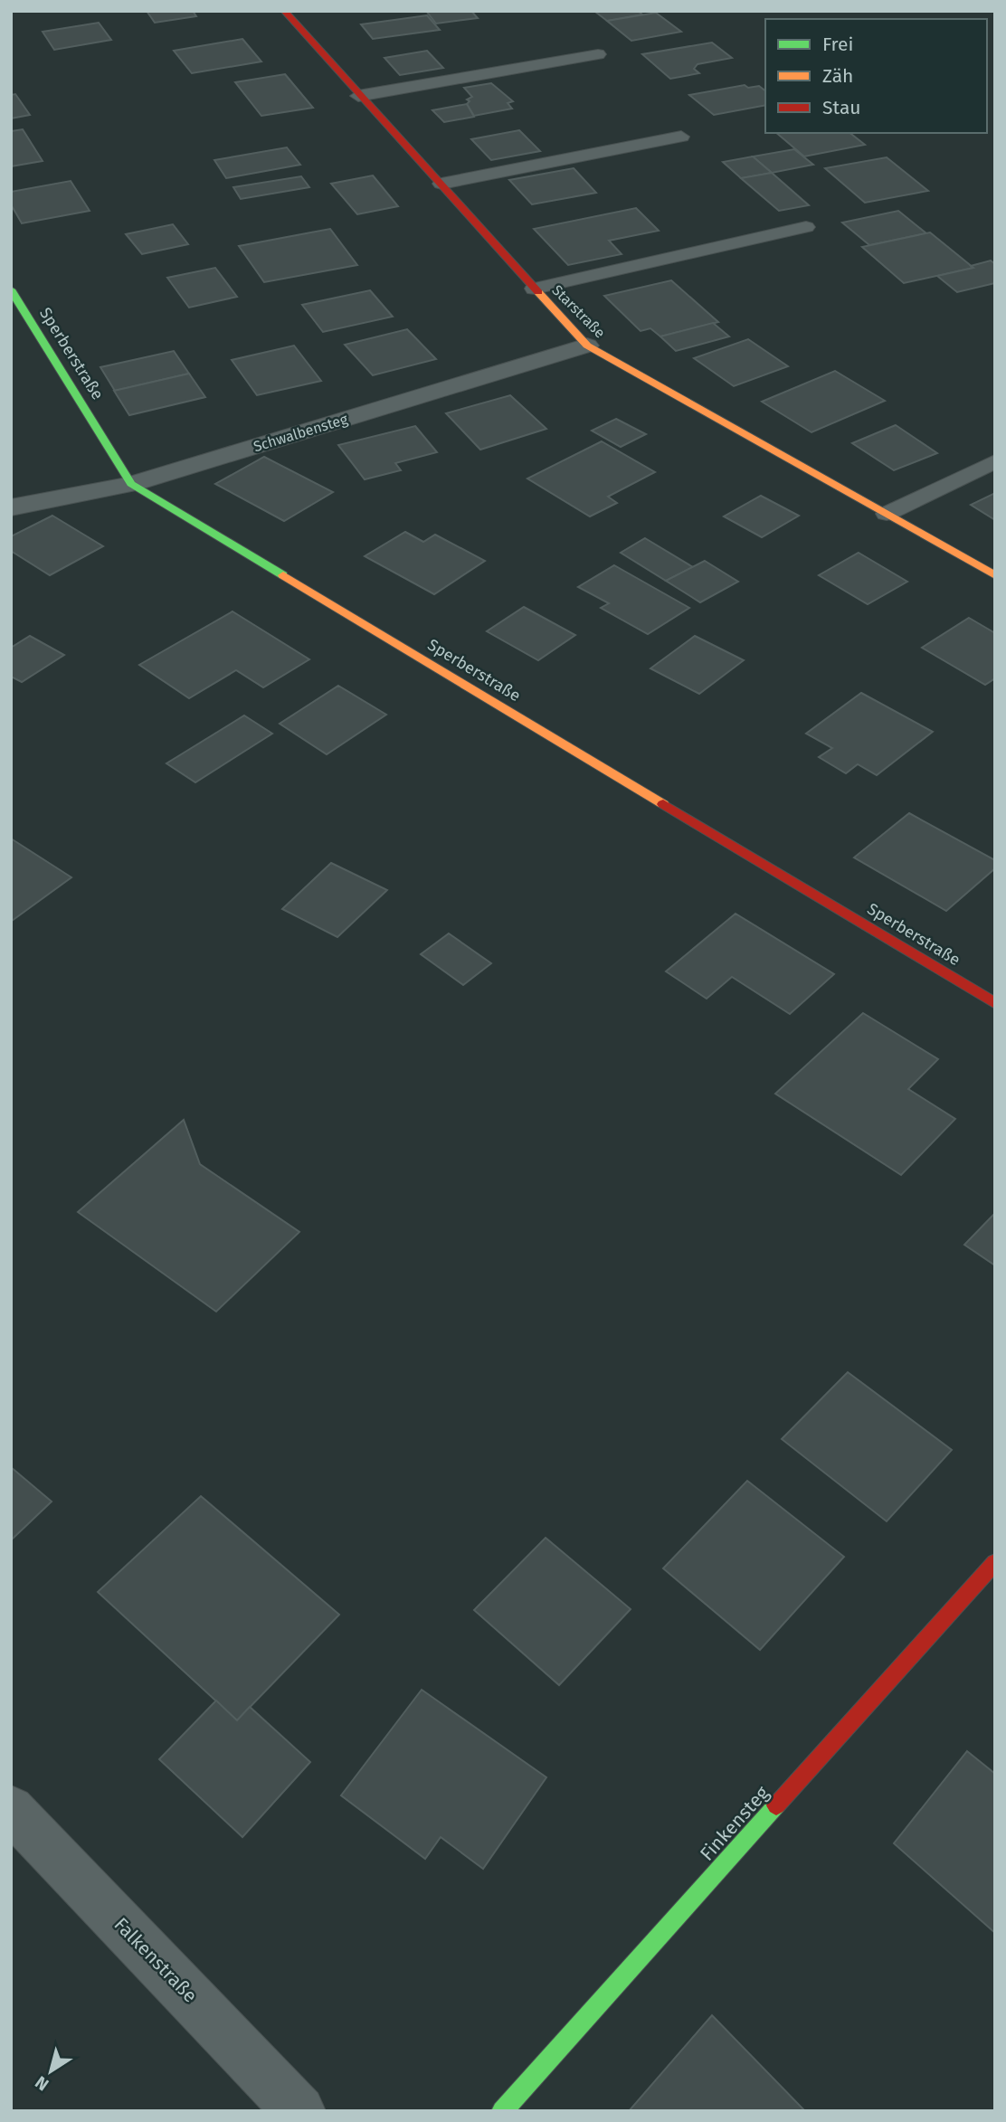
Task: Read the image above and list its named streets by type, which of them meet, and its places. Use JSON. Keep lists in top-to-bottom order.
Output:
{
  "streets": {
    "street": [
      "Starstraße",
      "Sperberstraße",
      "Schwalbensteg",
      "Finkensteg",
      "Falkenstraße"
    ]
  },
  "crossings": [
    ["Starstraße", "Schwalbensteg"],
    ["Sperberstraße", "Schwalbensteg"]
  ],
  "legend": ["Frei", "Zäh", "Stau"],
  "north": "bottom left"
}
